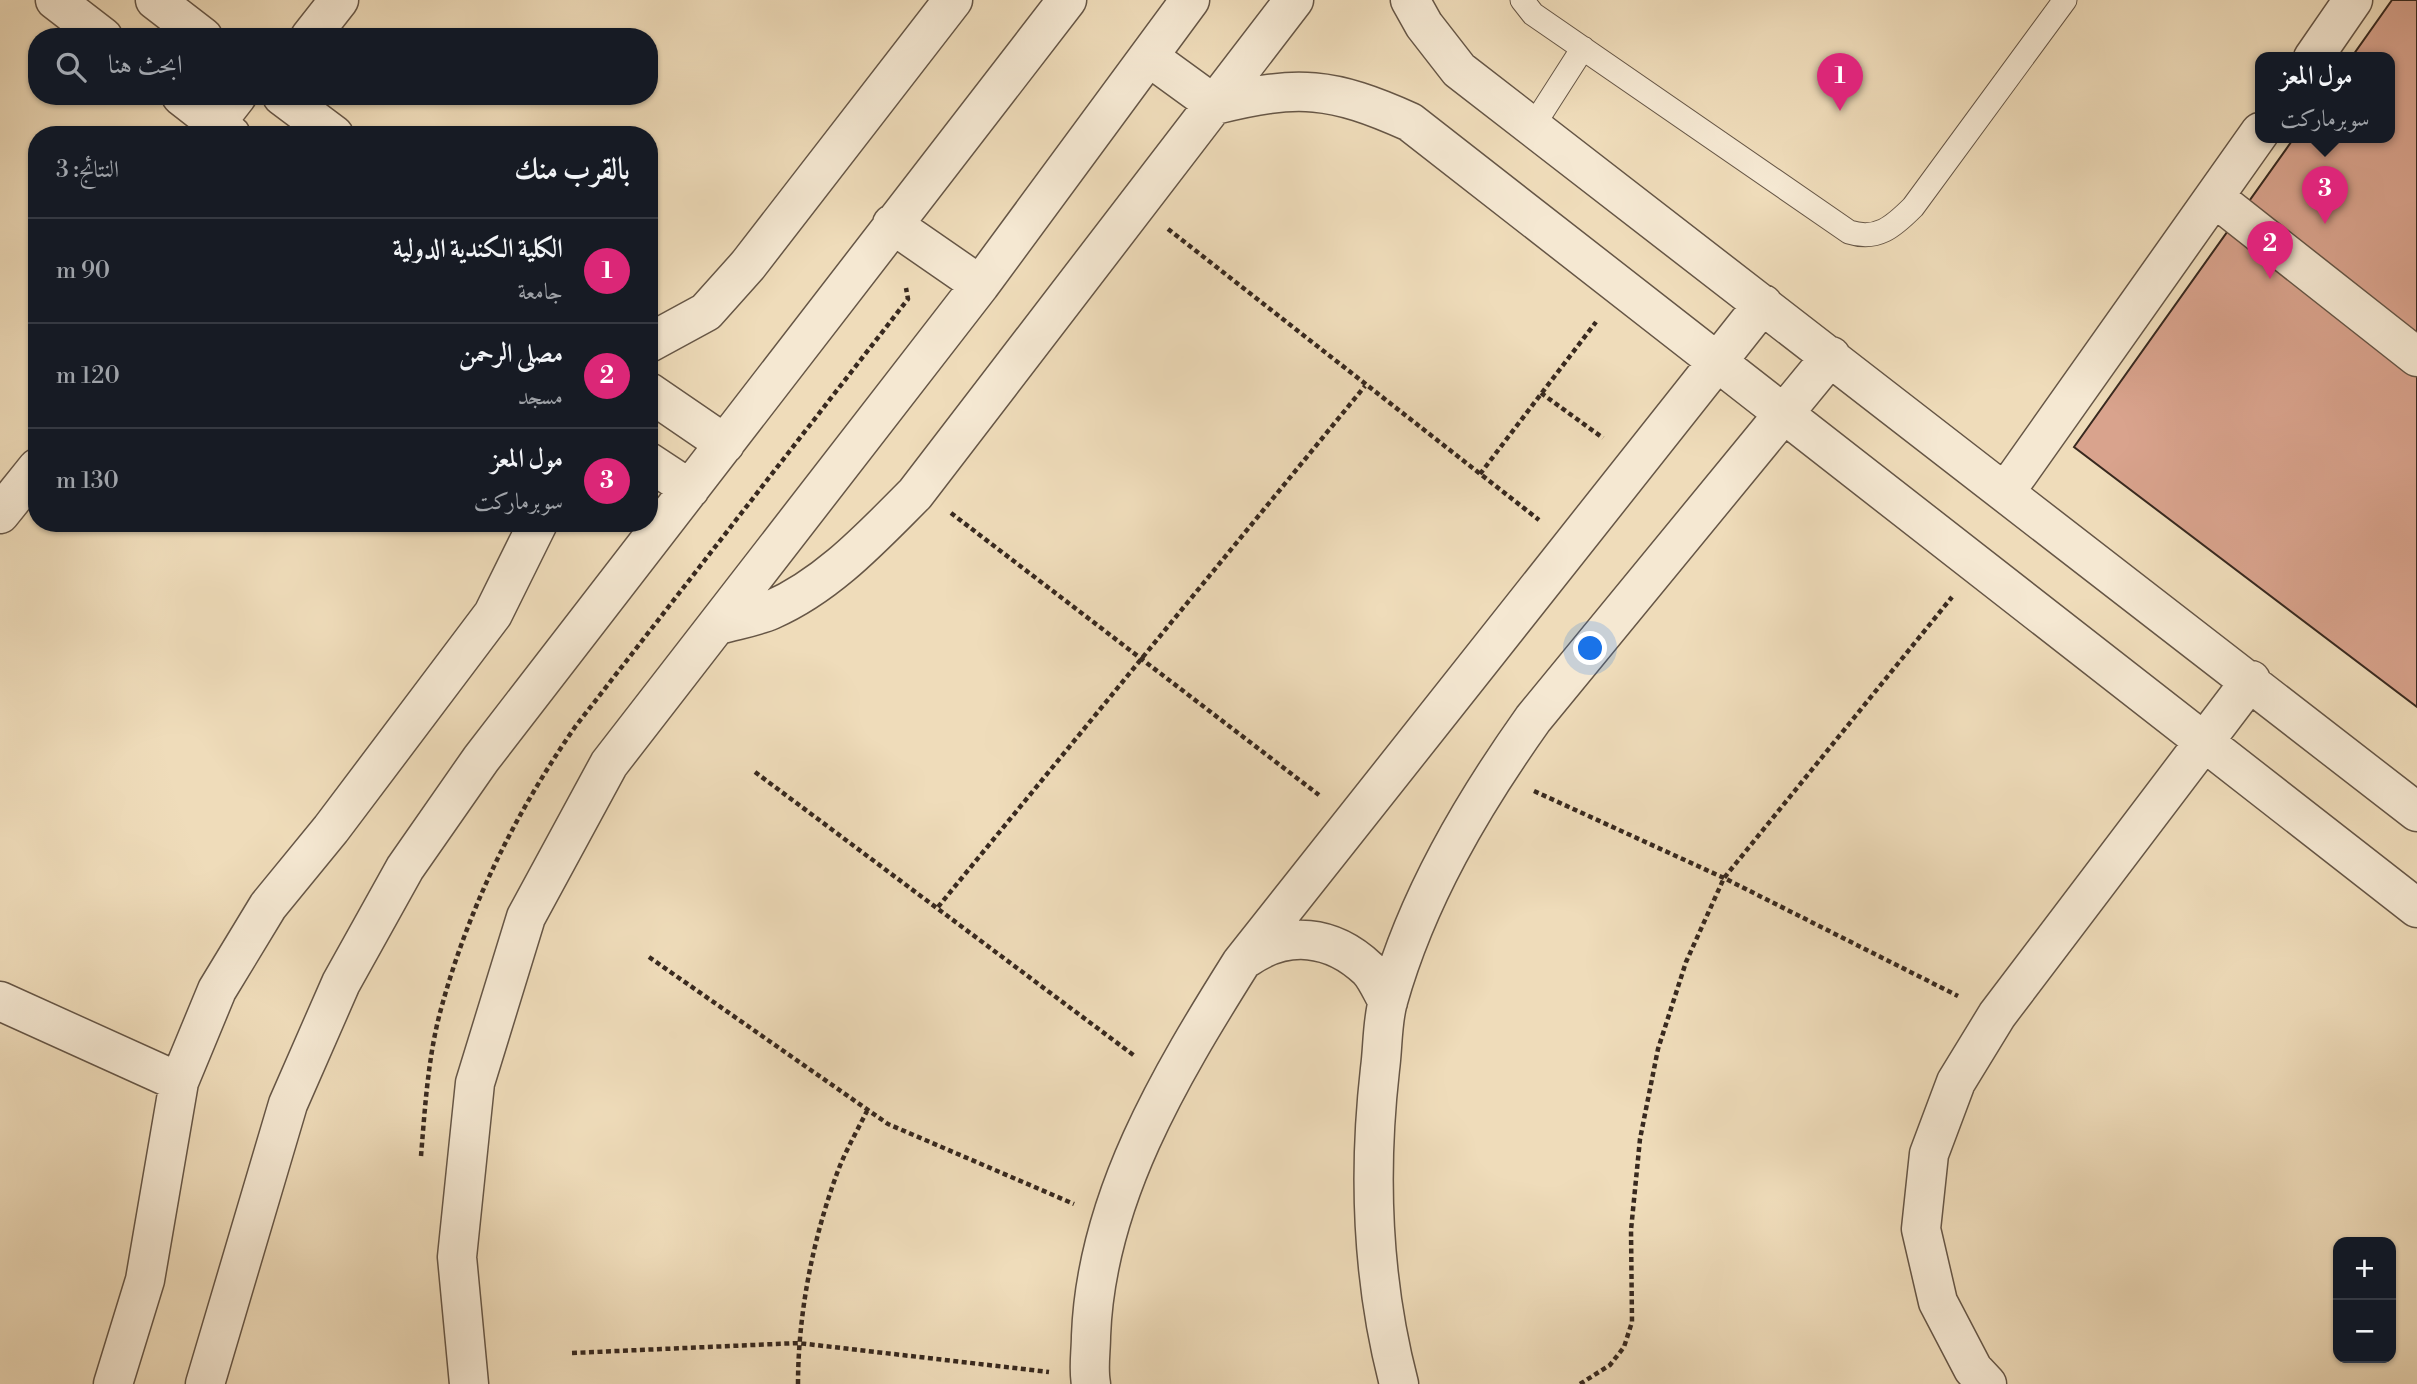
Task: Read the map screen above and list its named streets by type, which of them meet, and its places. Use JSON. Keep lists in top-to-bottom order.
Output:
{
  "page": {
    "search": "ابحث هنا",
    "popup": ["مول المعز", "سوبرماركت"],
    "pins": ["1", "3", "2"],
    "heading": ["بالقرب منك", "النتائج: 3"],
    "list": [
      {
        "mark": "1",
        "name": "الكلية الكندية الدولية",
        "note": "جامعة",
        "value": "90 m"
      },
      {
        "mark": "2",
        "name": "مصلى الرحمن",
        "note": "مسجد",
        "value": "120 m"
      },
      {
        "mark": "3",
        "name": "مول المعز",
        "note": "سوبرماركت",
        "value": "130 m"
      }
    ],
    "map_buttons": ["+", "−"]
  }
}
